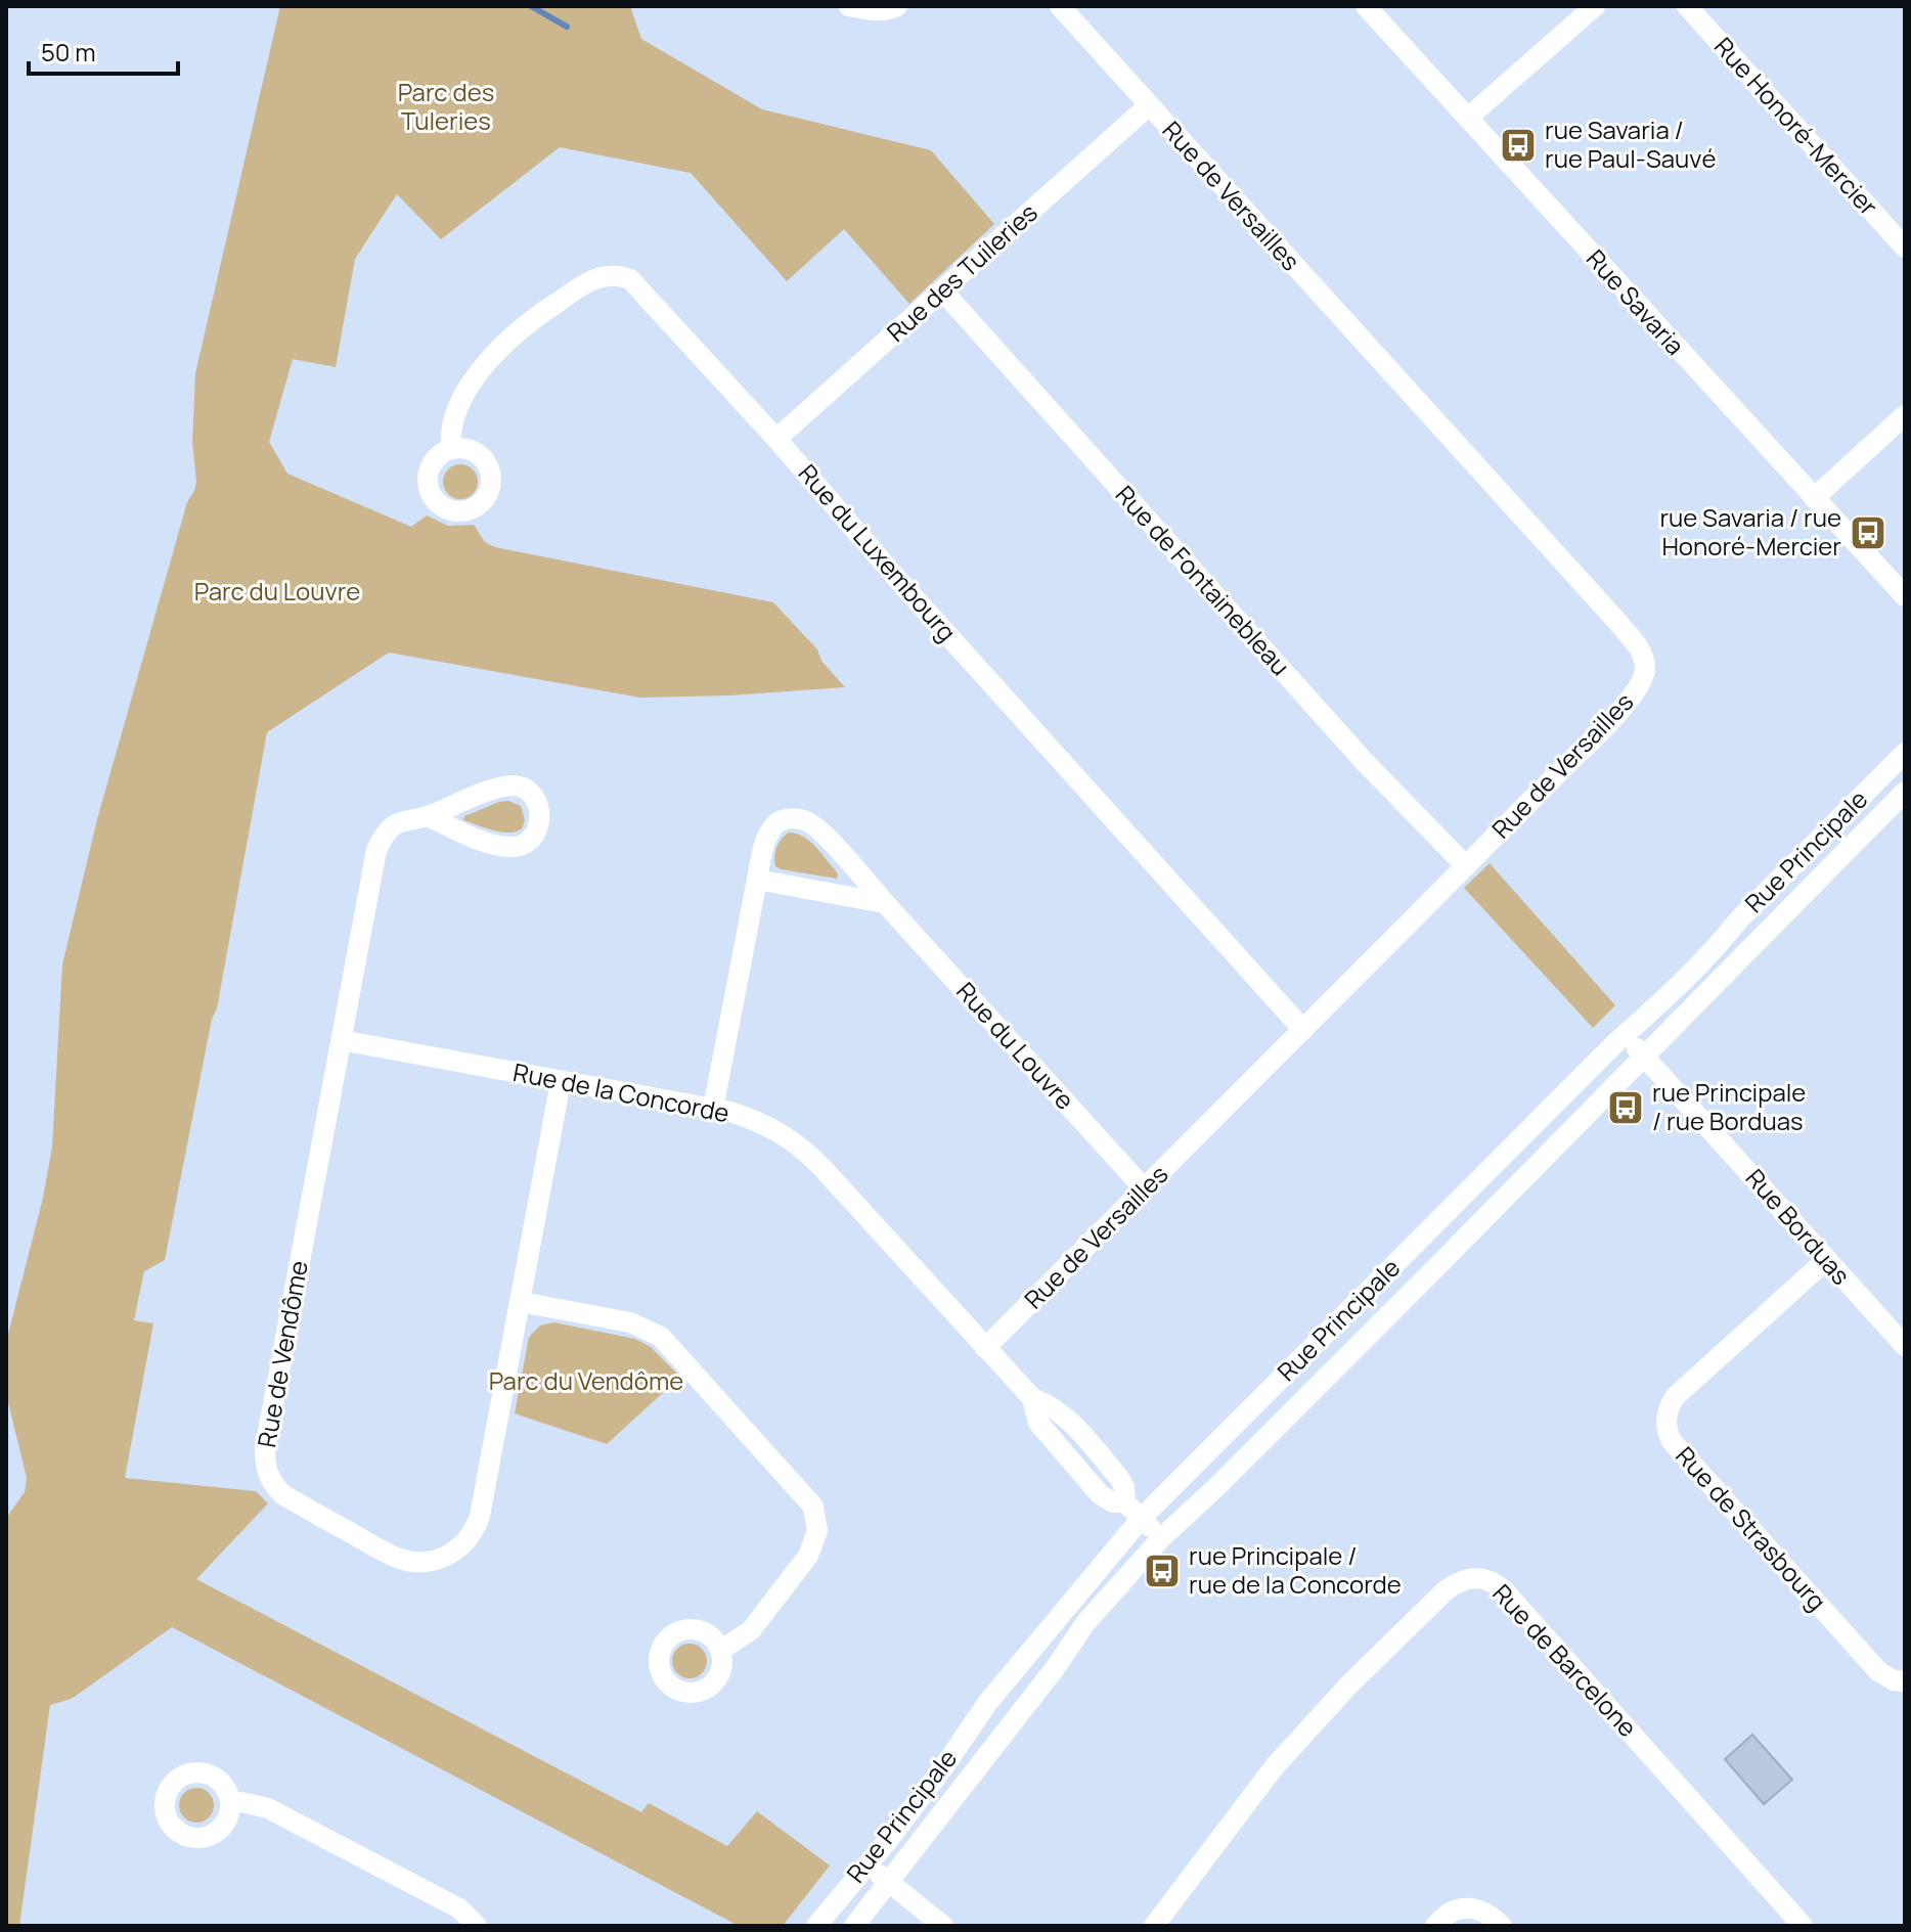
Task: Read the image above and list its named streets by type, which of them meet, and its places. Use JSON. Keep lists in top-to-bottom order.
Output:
{
  "streets": {
    "street": [
      "Rue Honoré-Mercier",
      "Rue de Versailles",
      "Rue des Tuileries",
      "Rue Savaria",
      "Rue du Luxembourg",
      "Rue de Fontainebleau",
      "Rue Principale",
      "Rue du Louvre",
      "Rue de la Concorde",
      "Rue Borduas",
      "Rue de Vendôme",
      "Rue de Strasbourg",
      "Rue de Barcelone"
    ]
  },
  "crossings": [
    ["Rue de Versailles", "Rue des Tuileries"],
    ["Rue de Versailles", "Rue du Luxembourg"],
    ["Rue de Versailles", "Rue de Fontainebleau"],
    ["Rue de Versailles", "Rue du Louvre"],
    ["Rue de Versailles", "Rue de la Concorde"],
    ["Rue des Tuileries", "Rue du Luxembourg"],
    ["Rue des Tuileries", "Rue de Fontainebleau"],
    ["Rue Principale", "Rue de la Concorde"],
    ["Rue Principale", "Rue Borduas"],
    ["Rue du Louvre", "Rue de la Concorde"],
    ["Rue de la Concorde", "Rue de Vendôme"],
    ["Rue Borduas", "Rue de Strasbourg"]
  ],
  "parks": ["Parc des Tuleries", "Parc du Louvre", "Parc du Vendôme"],
  "places": {
    "bus stop": [
      "rue Savaria / rue Paul-Sauvé",
      "rue Savaria / rue Honoré-Mercier",
      "rue Principale / rue Borduas",
      "rue Principale / rue de la Concorde"
    ]
  },
  "scale_bar": "50 m"
}
